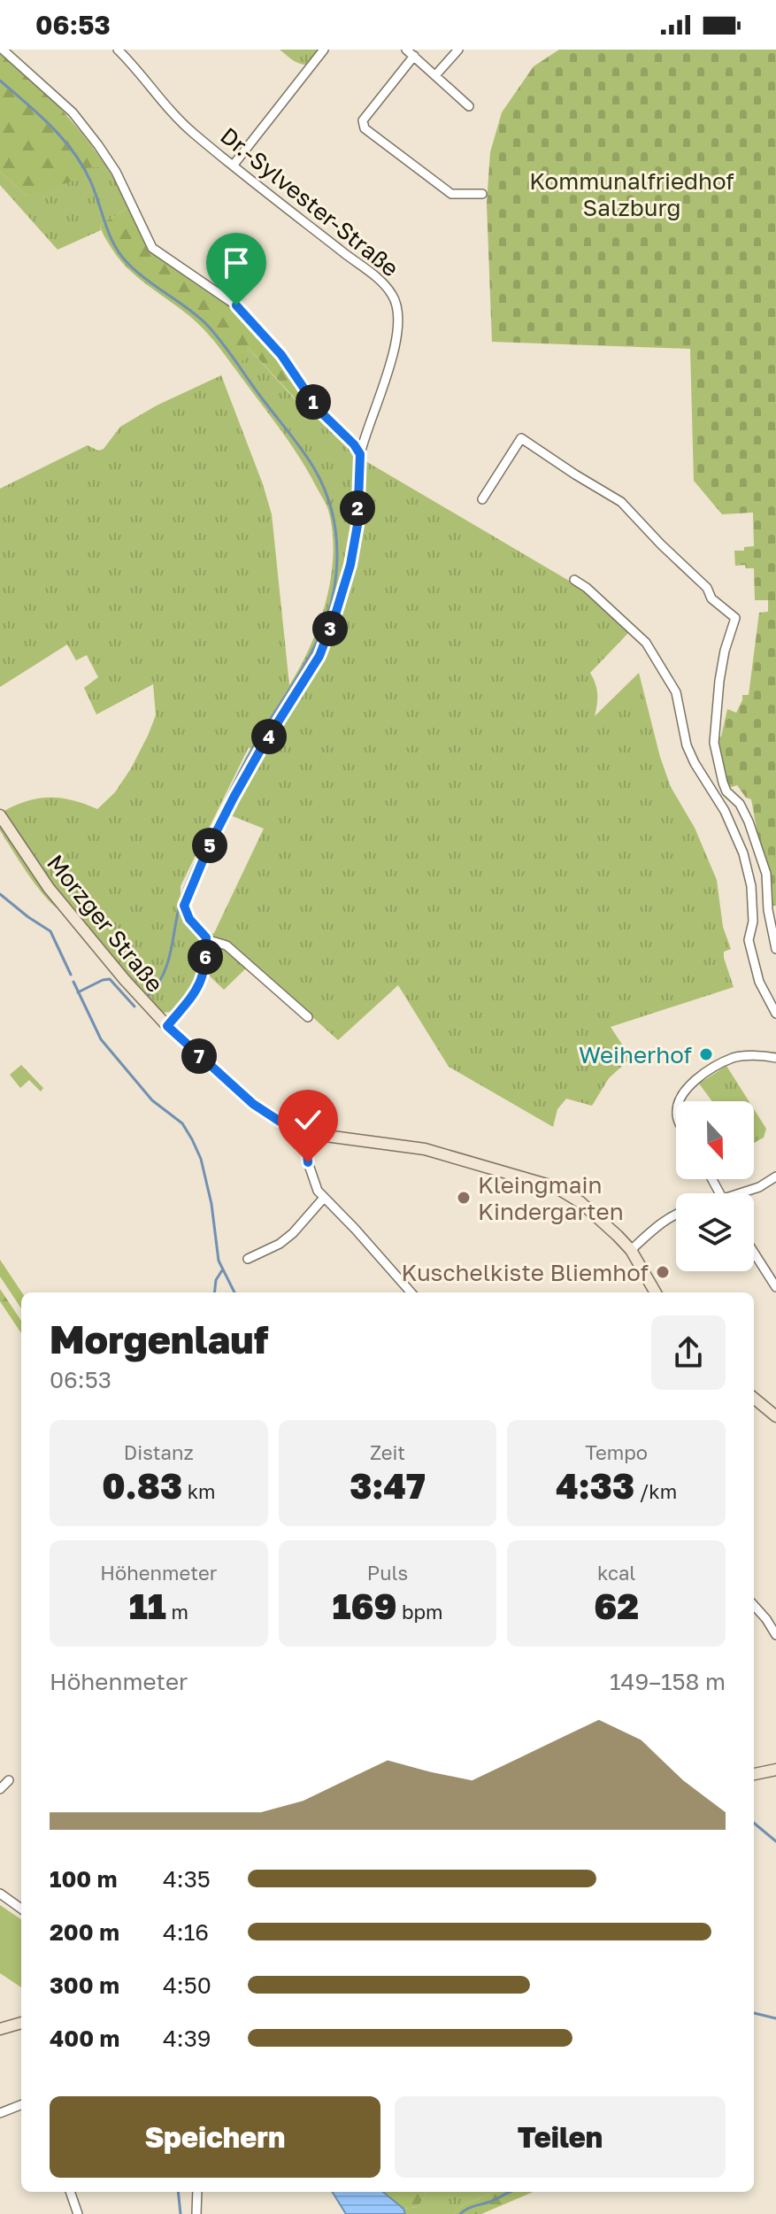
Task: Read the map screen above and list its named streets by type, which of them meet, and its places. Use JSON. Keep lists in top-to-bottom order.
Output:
{
  "streets": {
    "street": ["Dr.-Sylvester-Straße", "Morzger Straße"]
  },
  "parks": ["Kommunalfriedhof Salzburg"],
  "places": ["Weiherhof", "Kleingmain Kindergarten", "Kuschelkiste Bliemhof"],
  "north": "bottom",
  "page": {
    "status": "06:53",
    "pins": [
      "1",
      "2",
      "3",
      "4",
      "5",
      "6",
      "7"
    ],
    "heading": ["Morgenlauf", "06:53"],
    "stats": [
      ["Distanz", "0.83 km"],
      ["Zeit", "3:47"],
      ["Tempo", "4:33 /km"],
      ["Höhenmeter", "11 m"],
      ["Puls", "169 bpm"],
      ["kcal", "62"]
    ],
    "chart": ["Höhenmeter", "149–158 m"],
    "list": [
      {
        "name": "100 m",
        "note": "4:35"
      },
      {
        "name": "200 m",
        "note": "4:16"
      },
      {
        "name": "300 m",
        "note": "4:50"
      },
      {
        "name": "400 m",
        "note": "4:39"
      }
    ],
    "buttons": ["Speichern", "Teilen"]
  }
}
